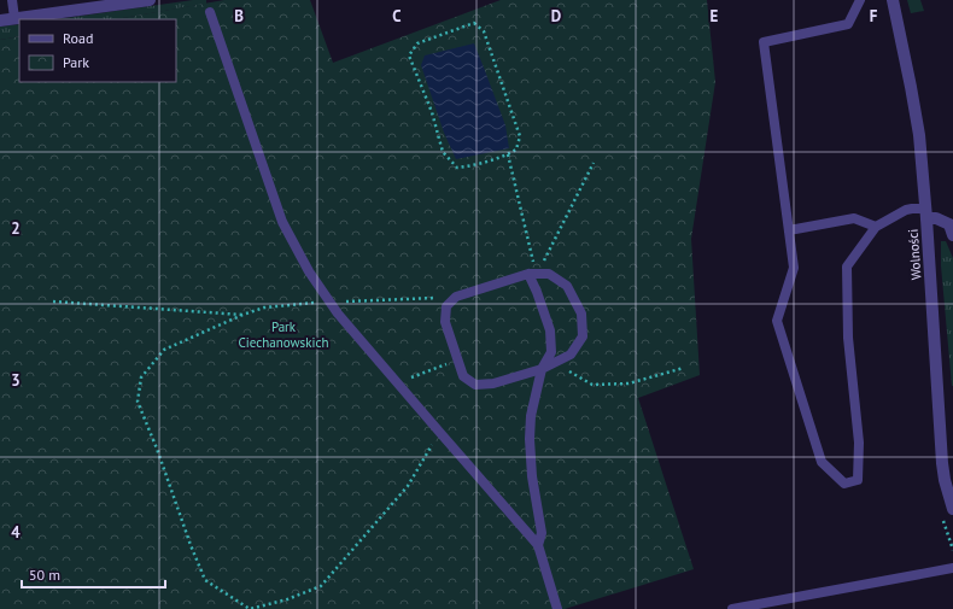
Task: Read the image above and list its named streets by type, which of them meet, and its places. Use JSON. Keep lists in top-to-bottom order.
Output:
{
  "streets": {
    "street": ["Wolności"]
  },
  "parks": ["Park Ciechanowskich"],
  "legend": ["Road", "Park"],
  "scale_bar": "50 m",
  "grid": {
    "columns": [
      "B",
      "C",
      "D",
      "E",
      "F"
    ],
    "rows": ["2", "3", "4"]
  }
}
